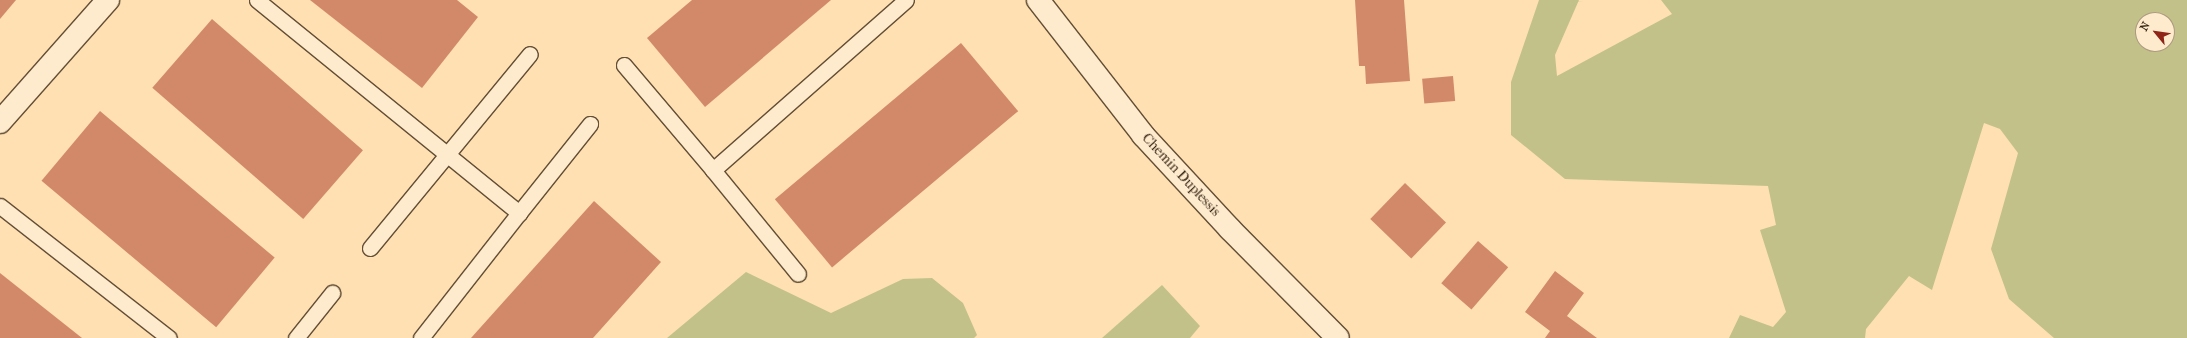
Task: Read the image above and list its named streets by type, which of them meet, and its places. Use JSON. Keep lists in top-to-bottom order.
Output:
{
  "streets": {
    "street": ["Chemin Duplessis"]
  },
  "north": "top left"
}
